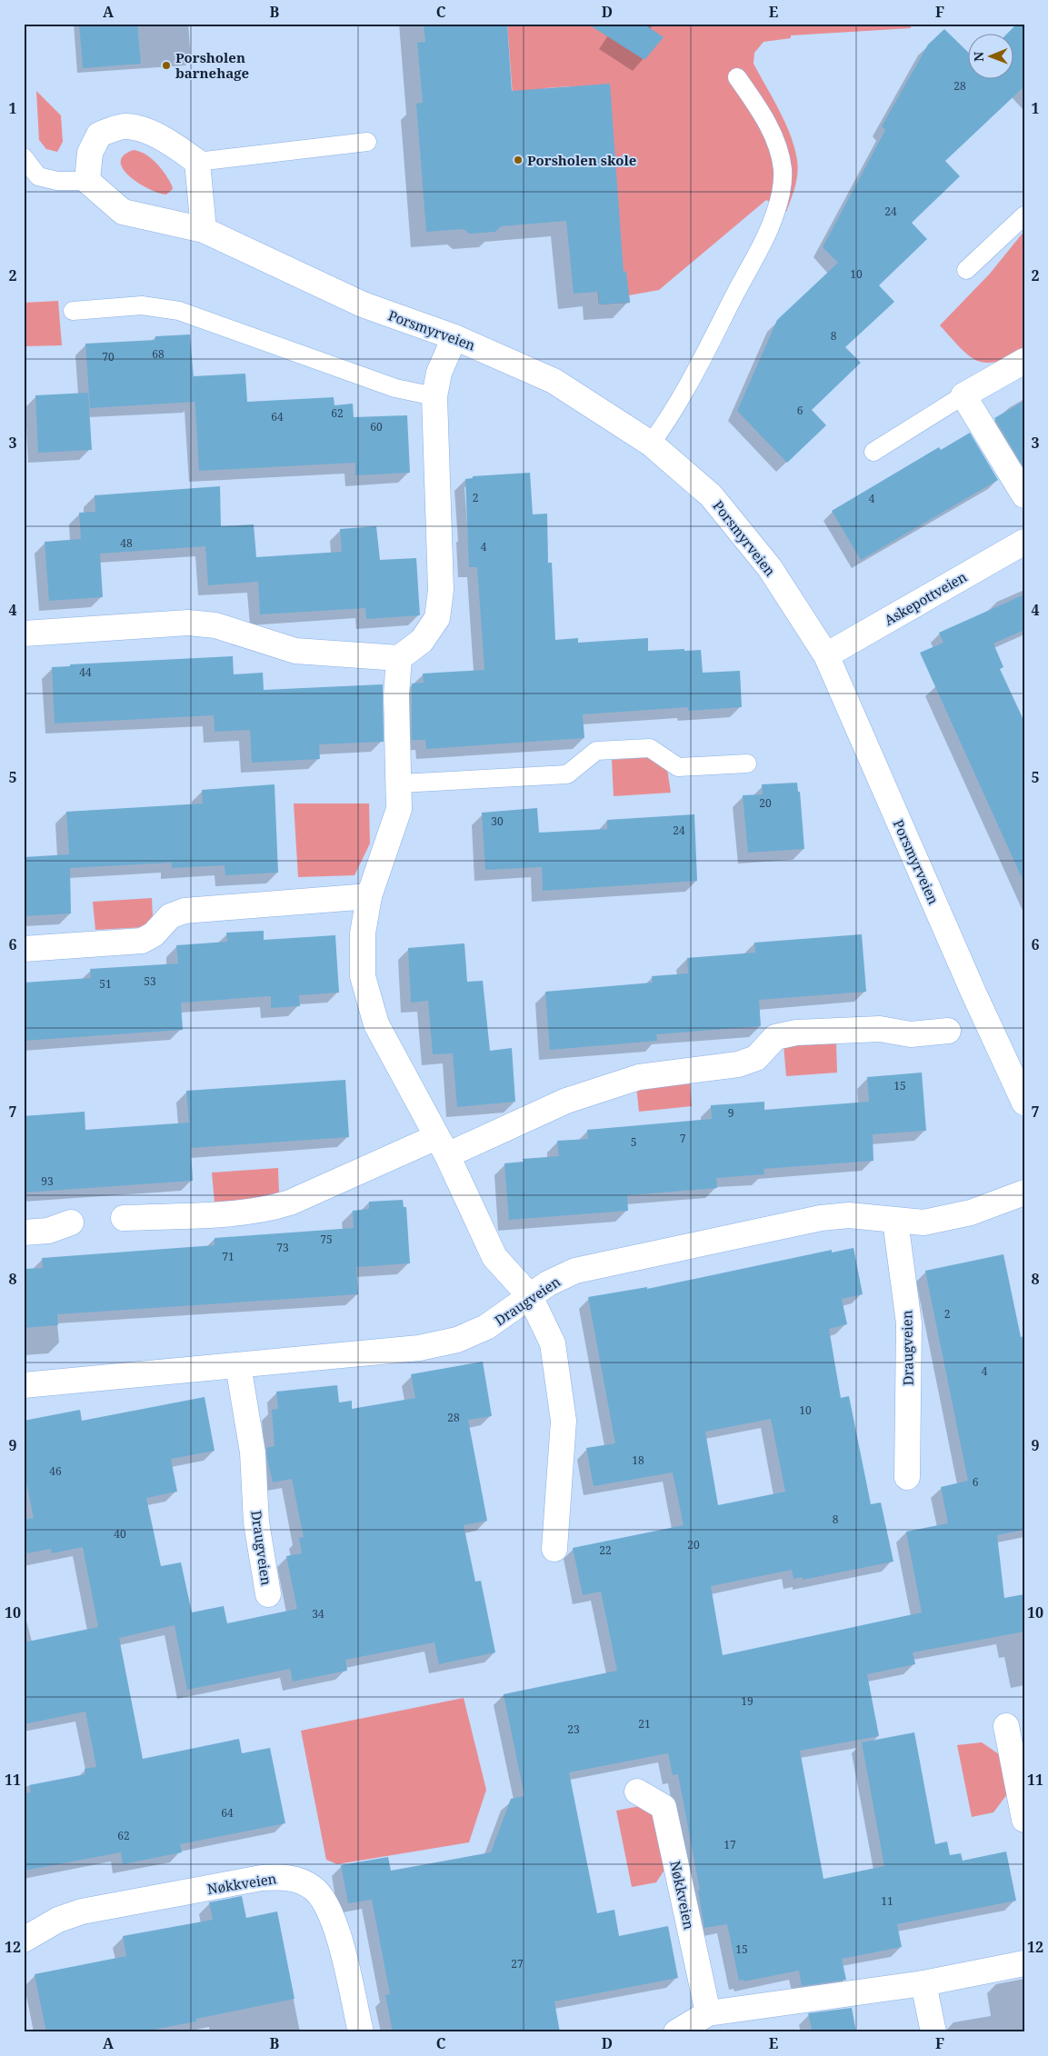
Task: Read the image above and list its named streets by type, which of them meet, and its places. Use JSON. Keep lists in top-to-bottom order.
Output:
{
  "streets": {
    "street": [
      "Porsmyrveien",
      "Askepottveien",
      "Draugveien",
      "Nøkkveien"
    ]
  },
  "crossings": [
    ["Porsmyrveien", "Askepottveien"]
  ],
  "places": ["Porsholen barnehage", "Porsholen skole"],
  "house_numbers": [
    "28",
    "24",
    "10",
    "8",
    "68",
    "70",
    "6",
    "62",
    "64",
    "60",
    "2",
    "4",
    "48",
    "4",
    "44",
    "20",
    "30",
    "24",
    "53",
    "51",
    "15",
    "9",
    "7",
    "5",
    "93",
    "75",
    "73",
    "71",
    "2",
    "4",
    "10",
    "28",
    "18",
    "46",
    "6",
    "8",
    "40",
    "20",
    "22",
    "34",
    "19",
    "21",
    "23",
    "64",
    "62",
    "17",
    "11",
    "15",
    "27"
  ],
  "north": "left",
  "grid": {
    "columns": [
      "A",
      "B",
      "C",
      "D",
      "E",
      "F"
    ],
    "rows": [
      "1",
      "2",
      "3",
      "4",
      "5",
      "6",
      "7",
      "8",
      "9",
      "10",
      "11",
      "12"
    ]
  }
}
